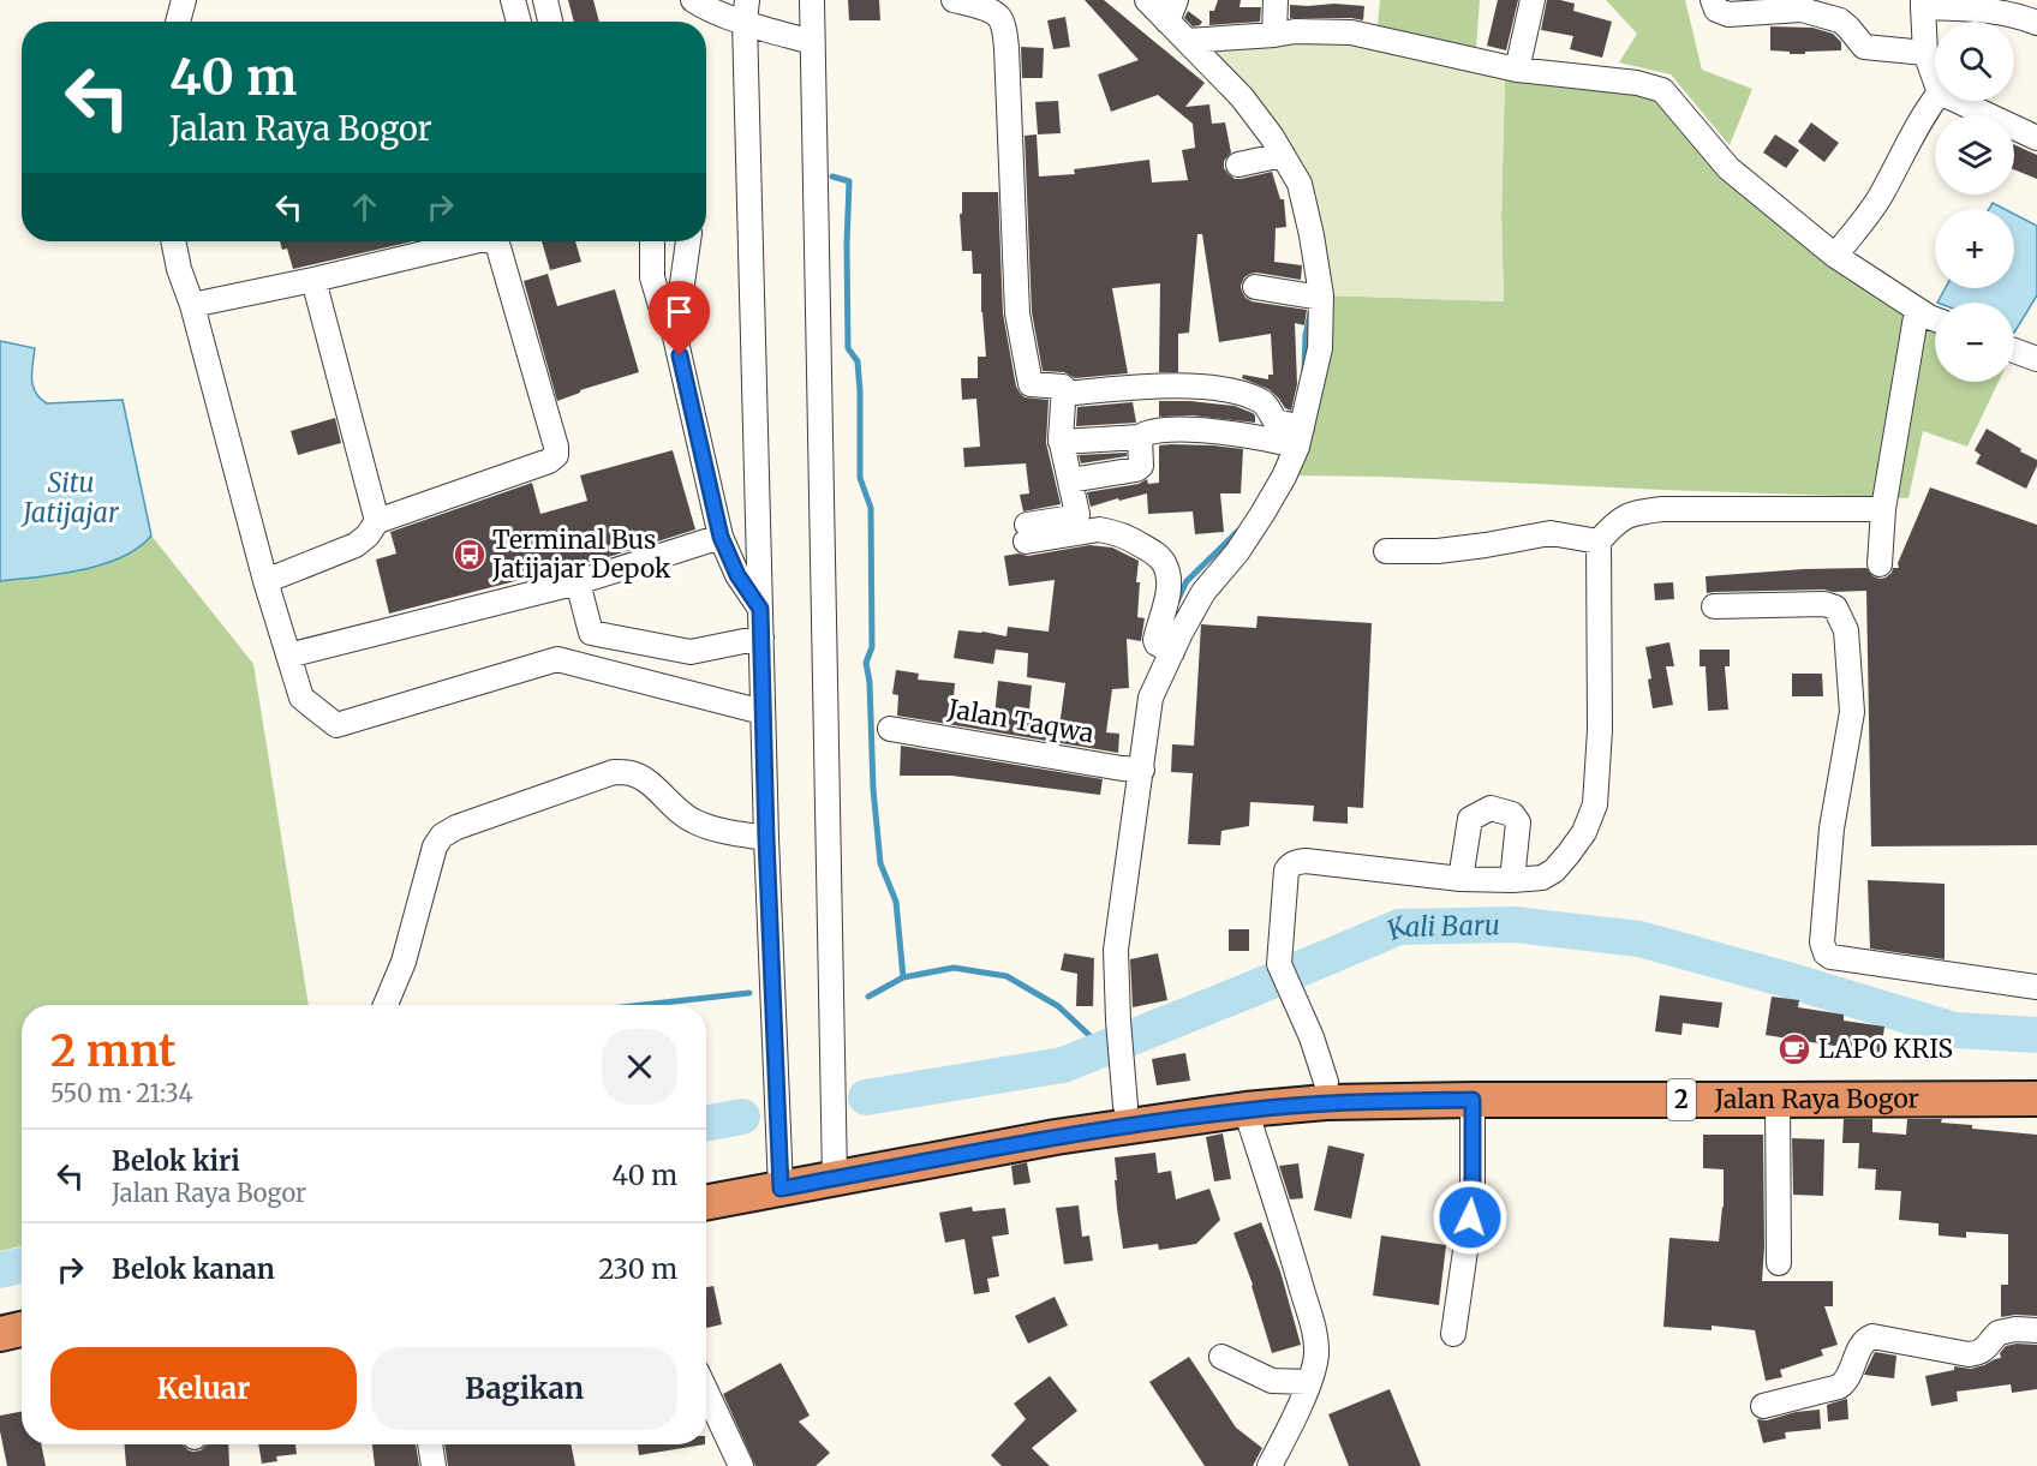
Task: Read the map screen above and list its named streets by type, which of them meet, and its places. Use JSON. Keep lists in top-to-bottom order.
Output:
{
  "streets": {
    "highway": ["2", "Jalan Raya Bogor"],
    "street": ["Jalan Taqwa"]
  },
  "water": ["Situ Jatijajar", "Kali Baru"],
  "places": {
    "bus stop": ["Terminal Bus Jatijajar Depok"],
    "cafe": ["LAPO KRIS"]
  },
  "page": {
    "map_buttons": ["+", "−"],
    "turn": ["40 m", "Jalan Raya Bogor"],
    "heading": ["2 mnt", "550 m · 21:34"],
    "list": [
      {
        "name": "Belok kiri",
        "note": "Jalan Raya Bogor",
        "value": "40 m"
      },
      {
        "name": "Belok kanan",
        "value": "230 m"
      }
    ],
    "buttons": ["Keluar", "Bagikan"]
  }
}
